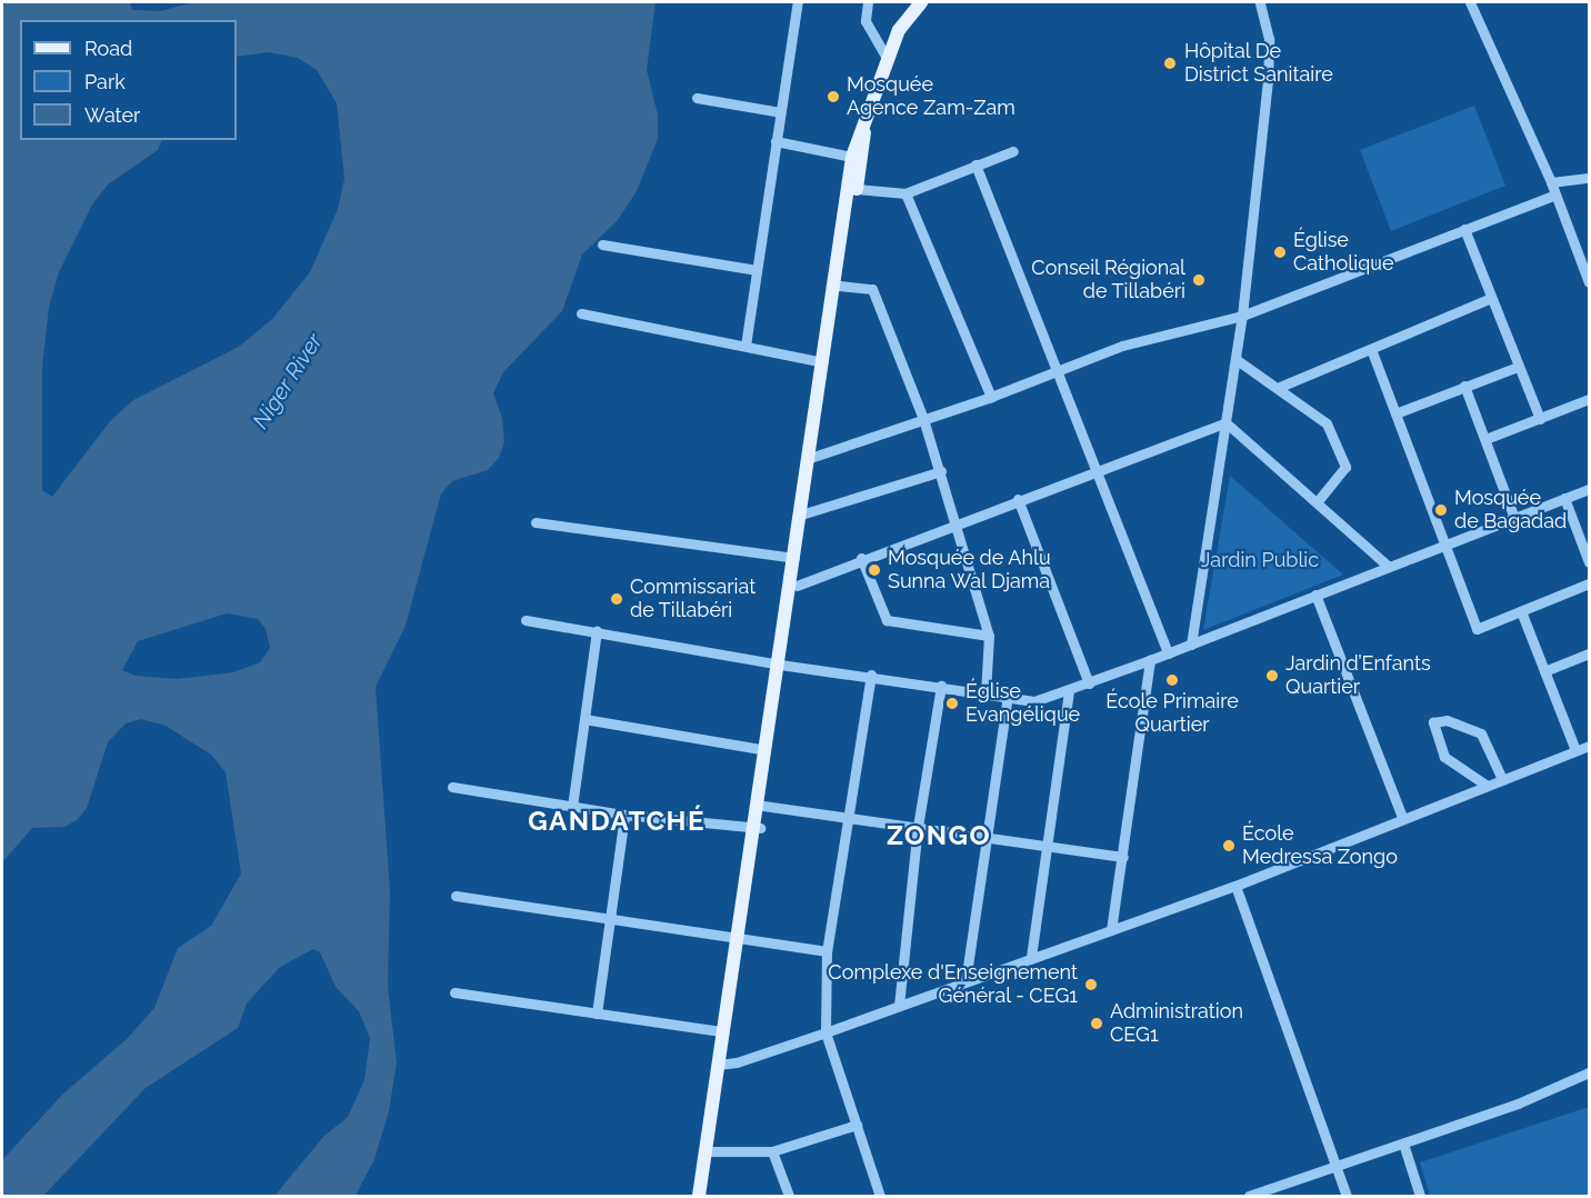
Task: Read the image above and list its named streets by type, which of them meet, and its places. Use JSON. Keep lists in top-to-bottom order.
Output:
{
  "districts": ["GANDATCHÉ", "ZONGO"],
  "water": ["Niger River"],
  "parks": ["Jardin Public"],
  "places": [
    "Hôpital De District Sanitaire",
    "Mosquée Agence Zam-Zam",
    "Église Catholique",
    "Conseil Régional de Tillabéri",
    "Mosquée de Bagadad",
    "Mosquée de Ahlu Sunna Wal Djama",
    "Commissariat de Tillabéri",
    "Jardin d’Enfants Quartier",
    "École Primaire Quartier",
    "Église Evangélique",
    "École Medressa Zongo",
    "Complexe d'Enseignement Général - CEG1",
    "Administration CEG1"
  ],
  "legend": ["Road", "Park", "Water"]
}
